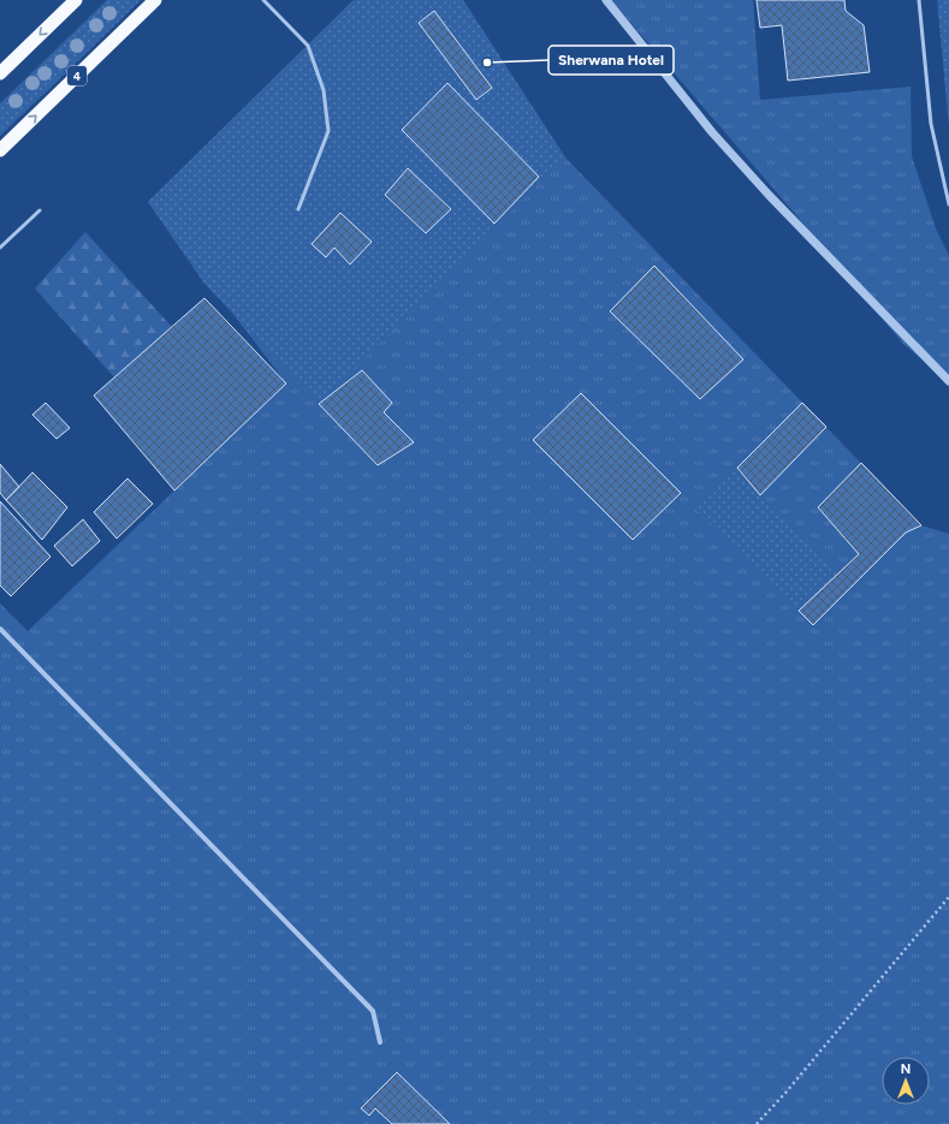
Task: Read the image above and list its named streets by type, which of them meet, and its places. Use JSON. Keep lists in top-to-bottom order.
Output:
{
  "streets": {
    "highway": ["4"]
  },
  "places": ["Sherwana Hotel"],
  "north": "top"
}
